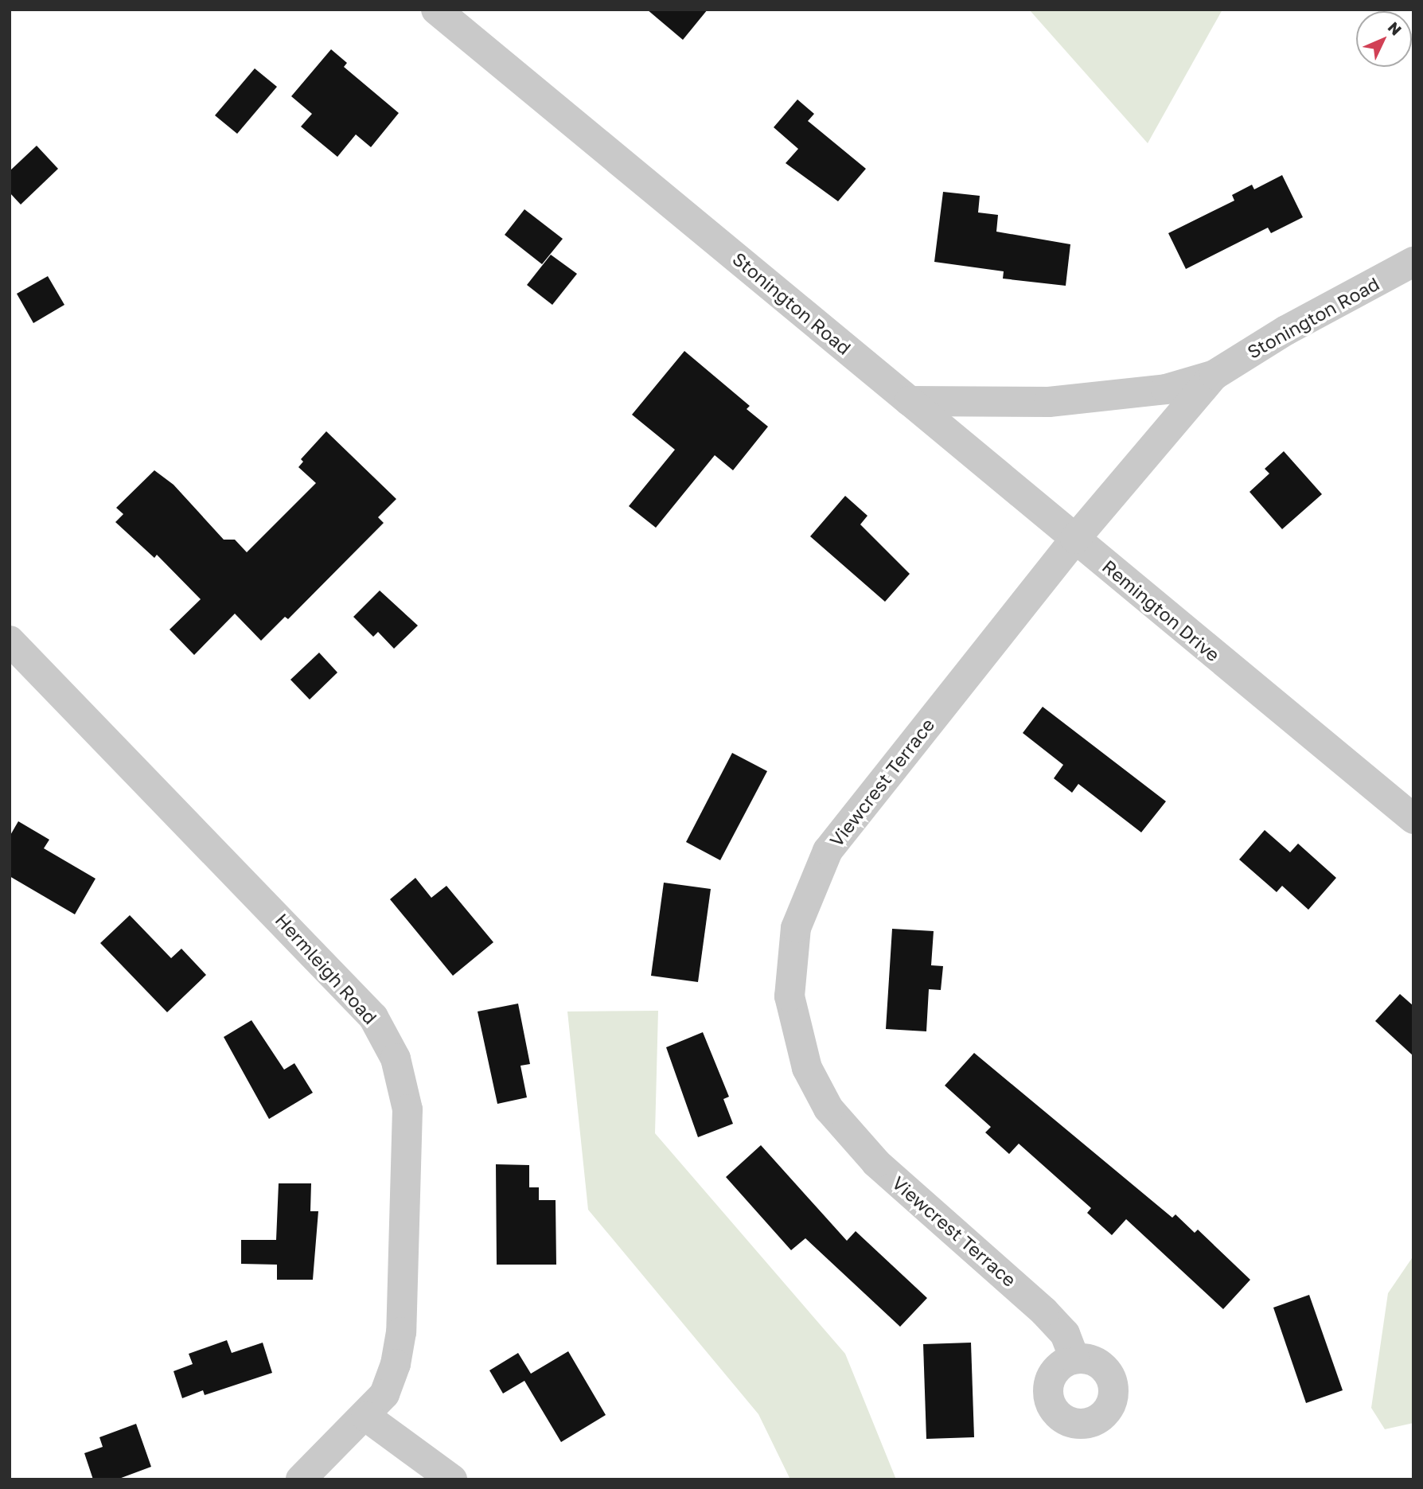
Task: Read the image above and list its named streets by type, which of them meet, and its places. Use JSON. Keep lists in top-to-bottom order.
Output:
{
  "streets": {
    "street": [
      "Stonington Road",
      "Remington Drive",
      "Viewcrest Terrace",
      "Hermleigh Road"
    ]
  },
  "crossings": [
    ["Stonington Road", "Remington Drive"],
    ["Stonington Road", "Viewcrest Terrace"],
    ["Remington Drive", "Viewcrest Terrace"]
  ],
  "north": "top right"
}
